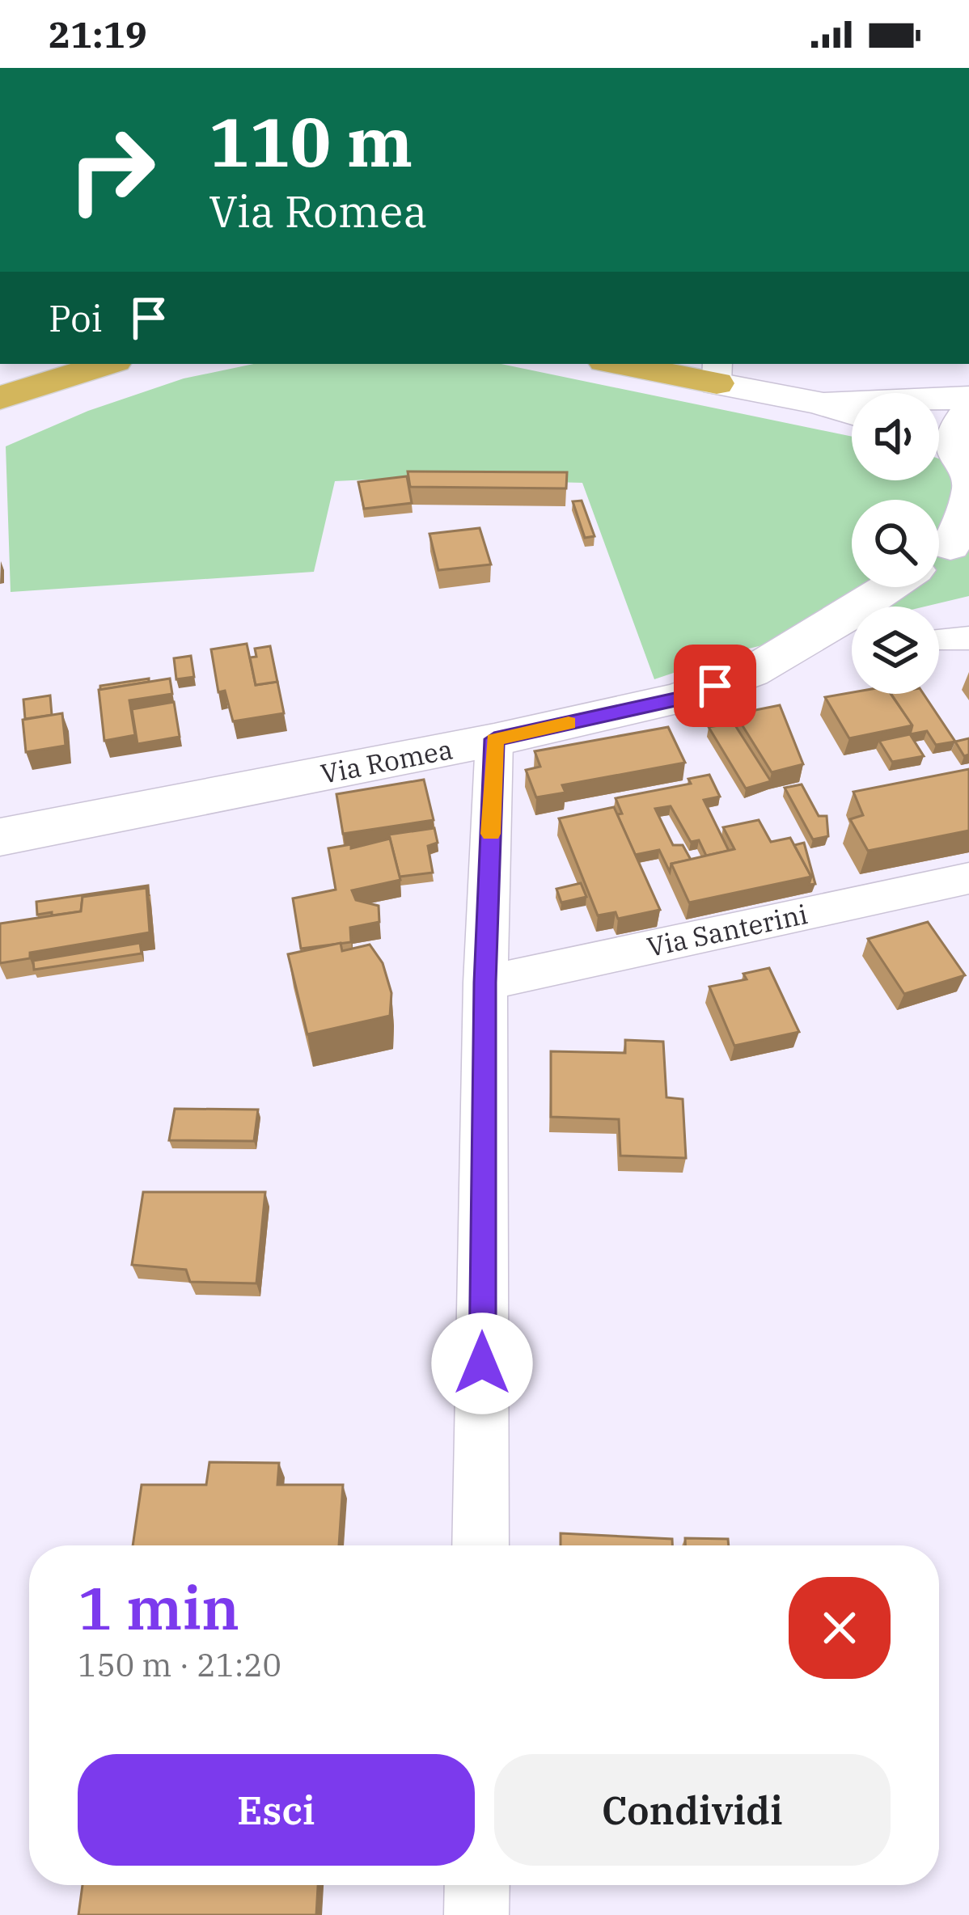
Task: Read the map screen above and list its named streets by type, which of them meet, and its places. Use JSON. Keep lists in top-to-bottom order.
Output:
{
  "streets": {
    "main road": ["Via Romea"],
    "street": ["Via Santerini"]
  },
  "page": {
    "status": "21:19",
    "turn": ["110 m", "Via Romea"],
    "then": "Poi",
    "heading": ["1 min", "150 m · 21:20"],
    "buttons": ["Esci", "Condividi"]
  }
}
